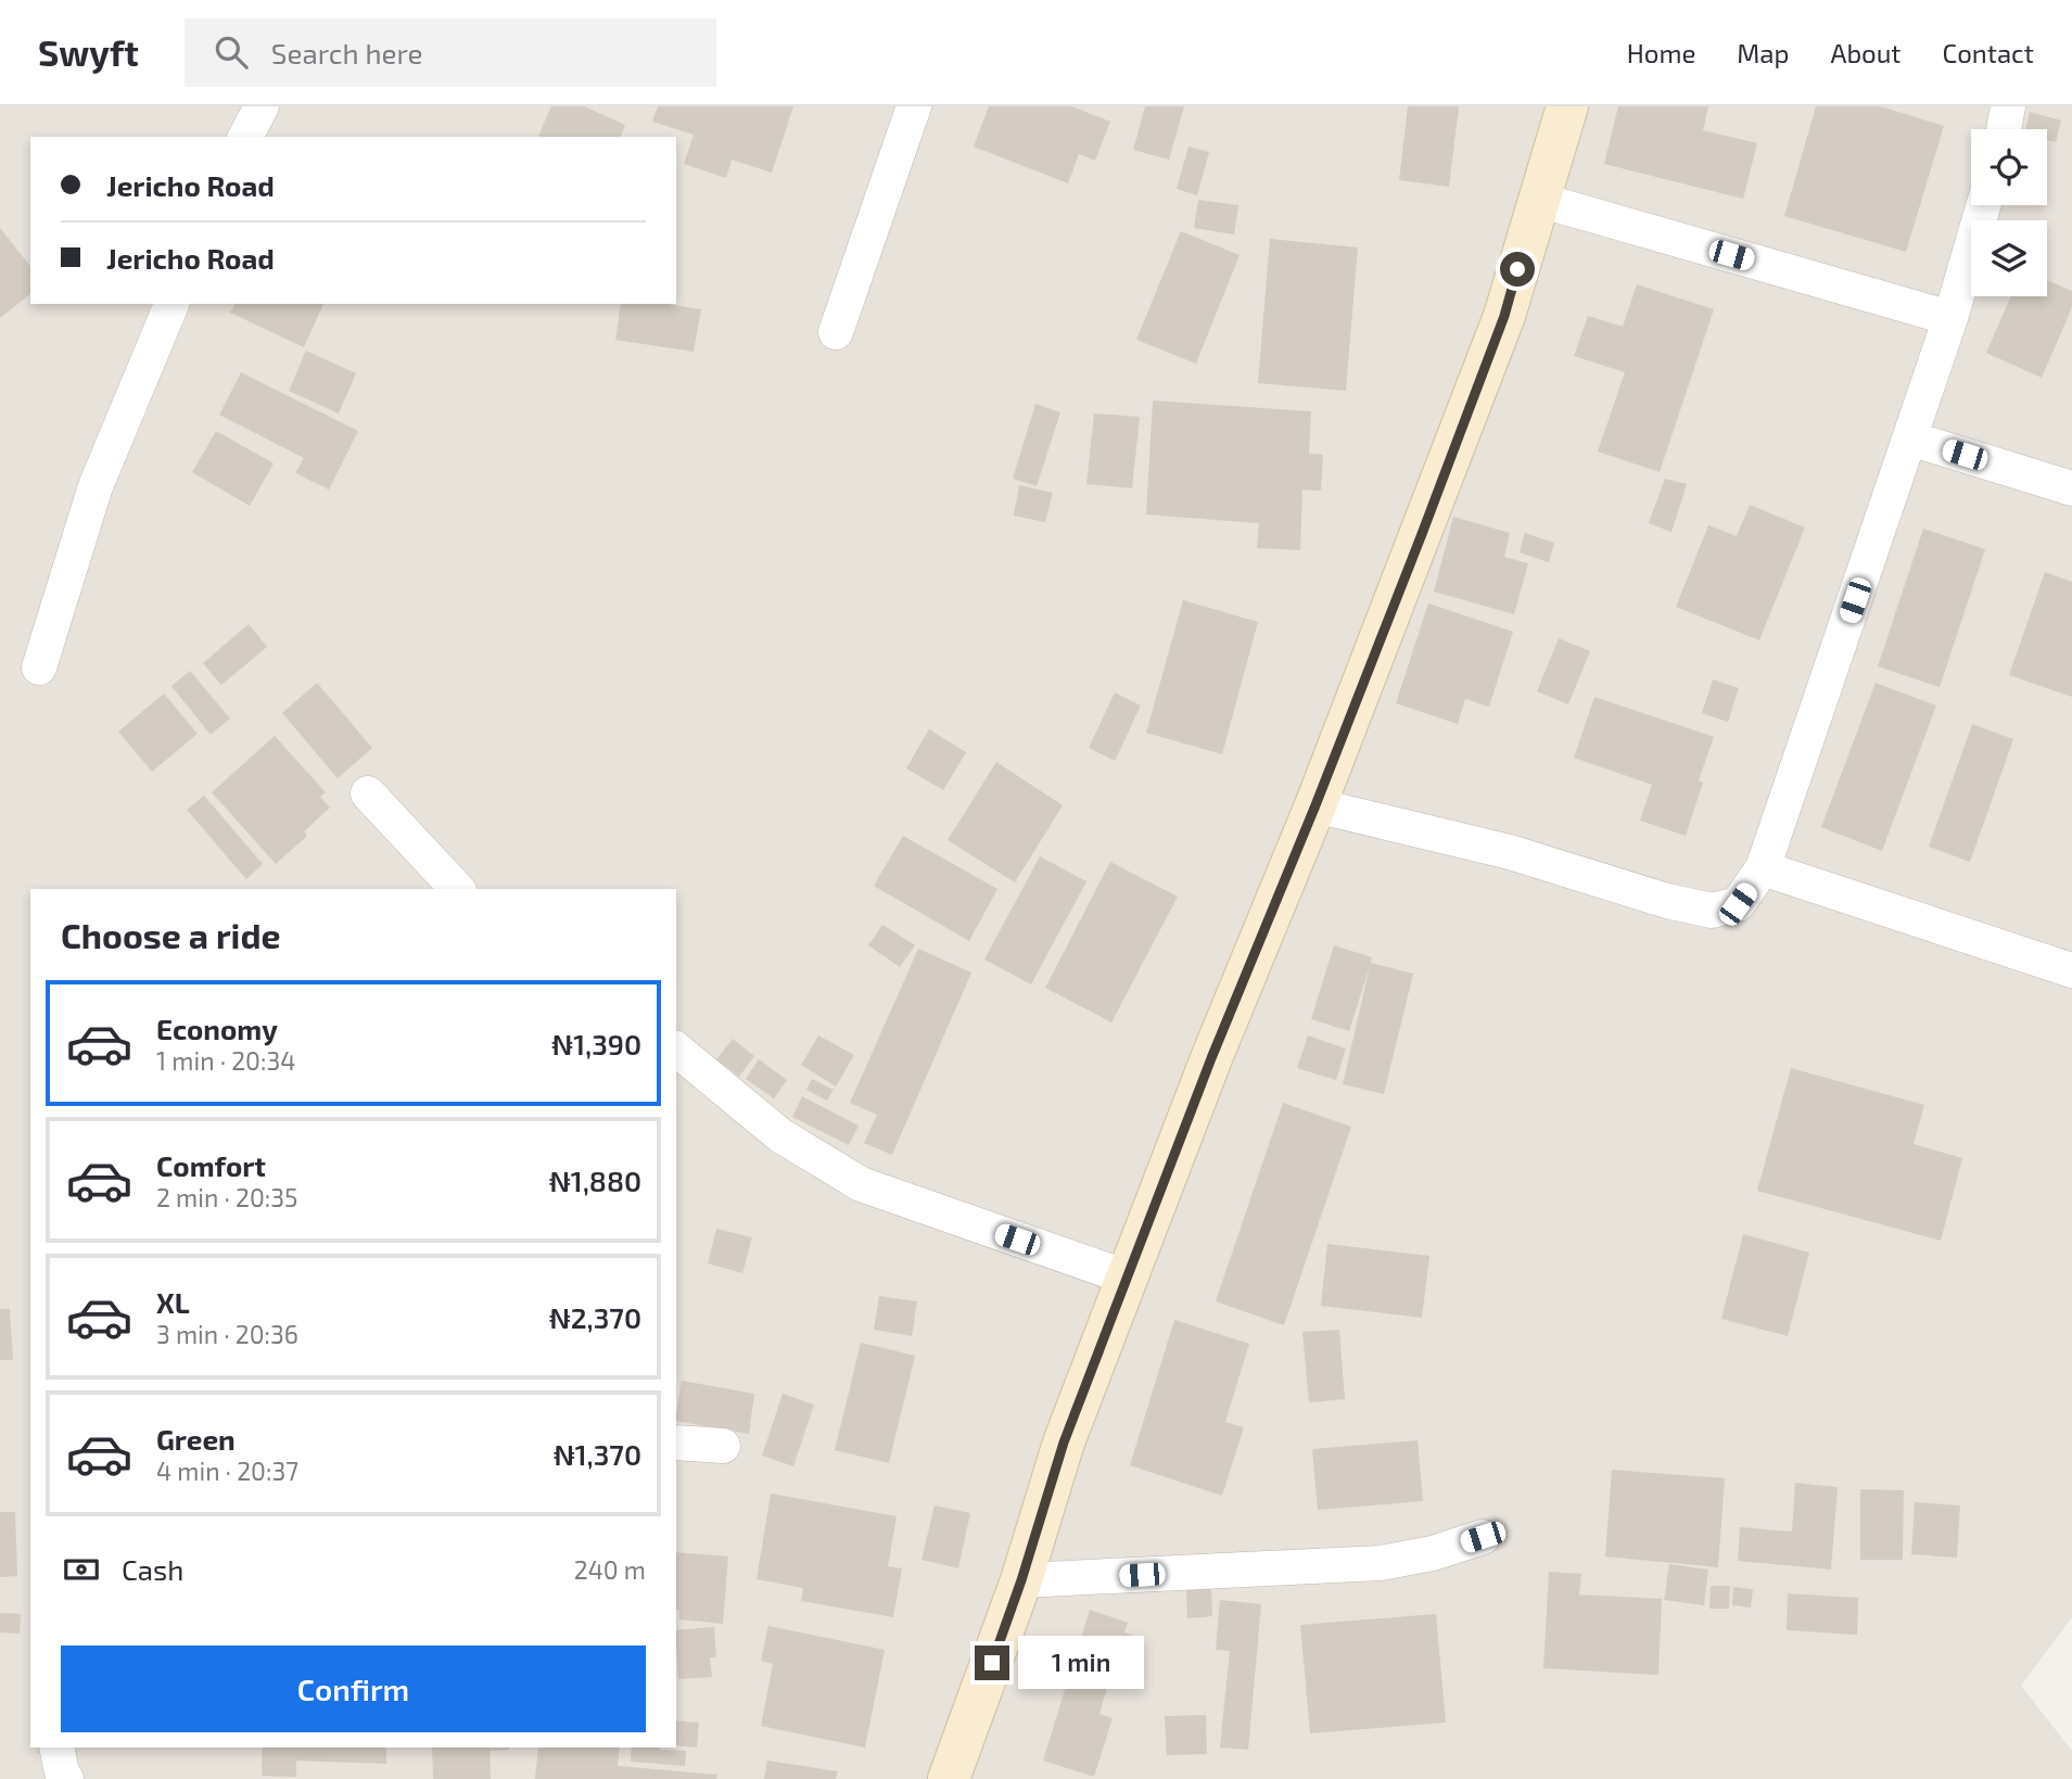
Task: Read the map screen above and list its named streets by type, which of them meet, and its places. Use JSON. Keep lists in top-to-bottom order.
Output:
{
  "page": {
    "header": "Swyft",
    "search": "Search here",
    "nav": [
      "Home",
      "Map",
      "About",
      "Contact"
    ],
    "banner": ["Jericho Road", "Jericho Road"],
    "heading": "Choose a ride",
    "list": [
      {
        "name": "Economy",
        "note": "1 min · 20:34",
        "value": "₦1,390"
      },
      {
        "name": "Comfort",
        "note": "2 min · 20:35",
        "value": "₦1,880"
      },
      {
        "name": "XL",
        "note": "3 min · 20:36",
        "value": "₦2,370"
      },
      {
        "name": "Green",
        "note": "4 min · 20:37",
        "value": "₦1,370"
      }
    ],
    "pay": ["Cash", "240 m"],
    "buttons": "Confirm",
    "bubble": "1 min"
  }
}
